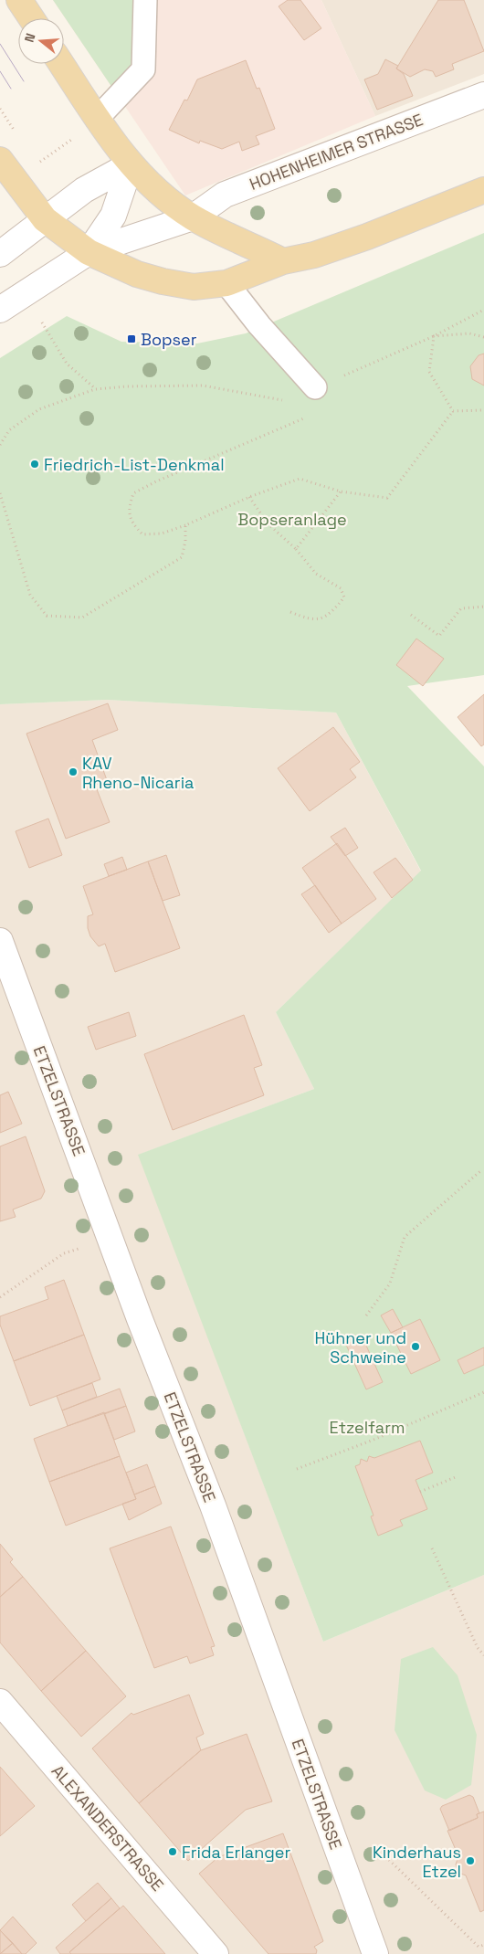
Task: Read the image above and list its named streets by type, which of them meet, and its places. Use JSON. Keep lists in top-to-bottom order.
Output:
{
  "streets": {
    "street": ["HOHENHEIMER STRASSE", "ETZELSTRASSE", "ALEXANDERSTRASSE"]
  },
  "parks": ["Bopseranlage", "Etzelfarm"],
  "places": {
    "transit": ["Bopser"],
    "other": [
      "Friedrich-List-Denkmal",
      "KAV Rheno-Nicaria",
      "Hühner und Schweine",
      "Frida Erlanger",
      "Kinderhaus Etzel"
    ]
  },
  "north": "left"
}
